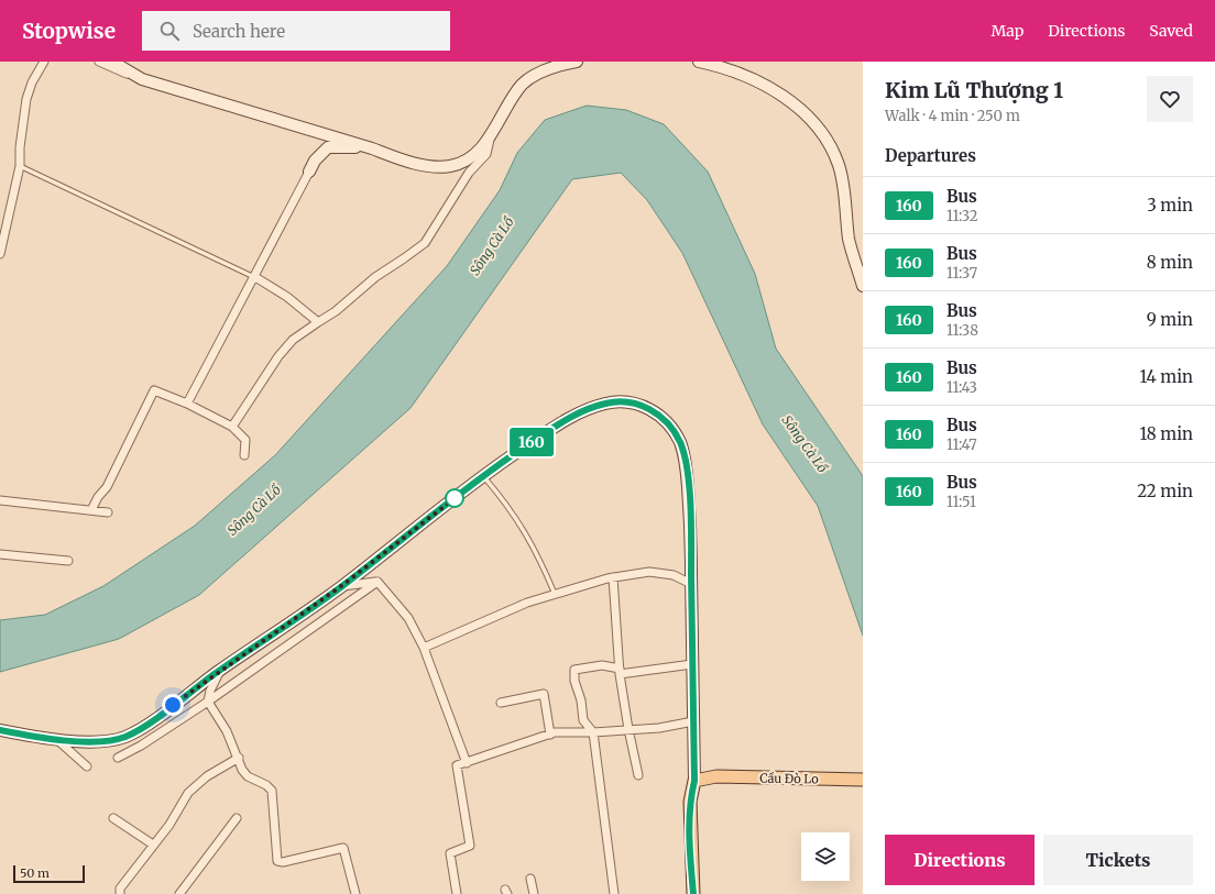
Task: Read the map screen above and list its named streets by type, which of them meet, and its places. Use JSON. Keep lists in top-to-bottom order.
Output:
{
  "streets": {
    "main road": ["Cầu Đò Lo"]
  },
  "water": ["Sông Cà Lồ"],
  "lines": ["bus line 160"],
  "scale_bar": "50 m",
  "page": {
    "header": "Stopwise",
    "search": "Search here",
    "nav": ["Map", "Directions", "Saved"],
    "on_map": "160",
    "heading": [
      ["Kim Lũ Thượng 1", "Walk · 4 min · 250 m"],
      "Departures"
    ],
    "list": [
      {
        "mark": "160",
        "name": "Bus",
        "note": "11:32",
        "value": "3 min"
      },
      {
        "mark": "160",
        "name": "Bus",
        "note": "11:37",
        "value": "8 min"
      },
      {
        "mark": "160",
        "name": "Bus",
        "note": "11:38",
        "value": "9 min"
      },
      {
        "mark": "160",
        "name": "Bus",
        "note": "11:43",
        "value": "14 min"
      },
      {
        "mark": "160",
        "name": "Bus",
        "note": "11:47",
        "value": "18 min"
      },
      {
        "mark": "160",
        "name": "Bus",
        "note": "11:51",
        "value": "22 min"
      }
    ],
    "buttons": ["Directions", "Tickets"],
    "scale": "50 m"
  }
}
